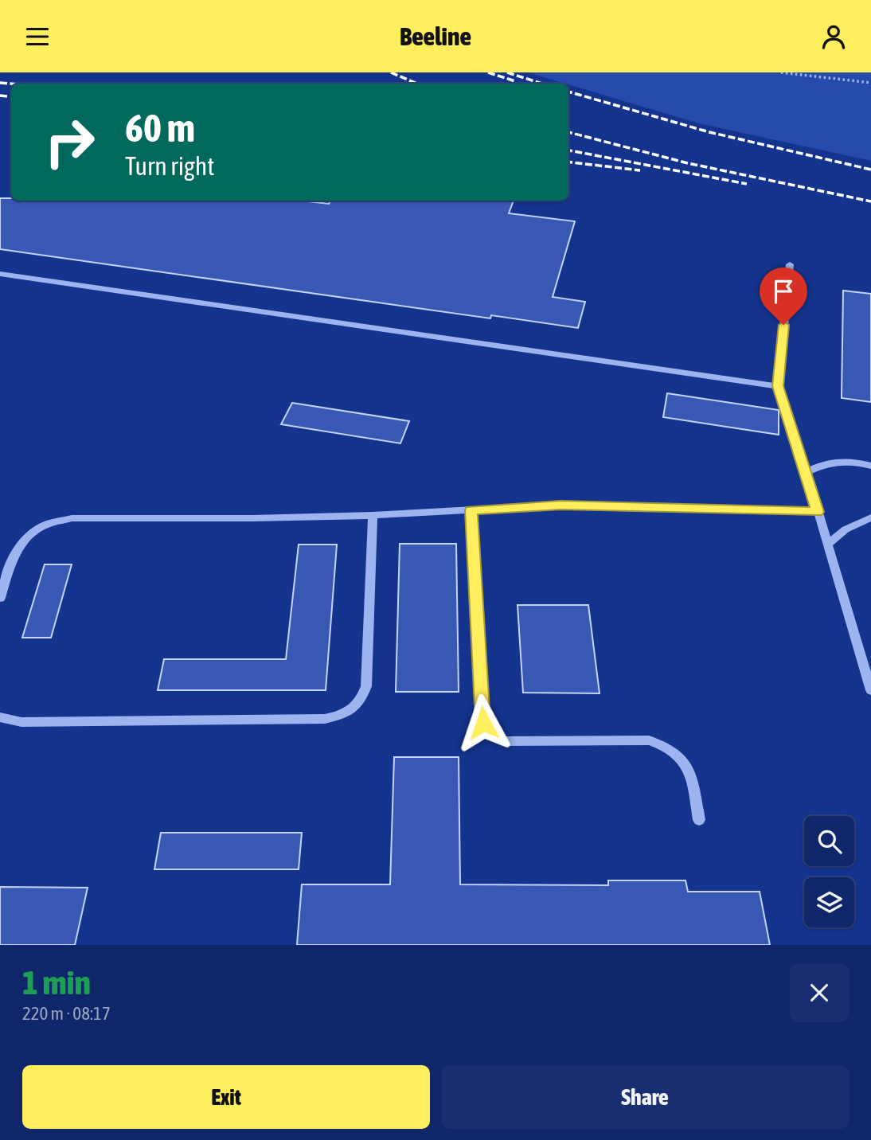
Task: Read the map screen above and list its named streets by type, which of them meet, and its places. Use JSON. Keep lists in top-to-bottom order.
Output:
{
  "page": {
    "header": "Beeline",
    "turn": ["60 m", "Turn right"],
    "heading": ["1 min", "220 m · 08:17"],
    "buttons": ["Exit", "Share"]
  }
}
